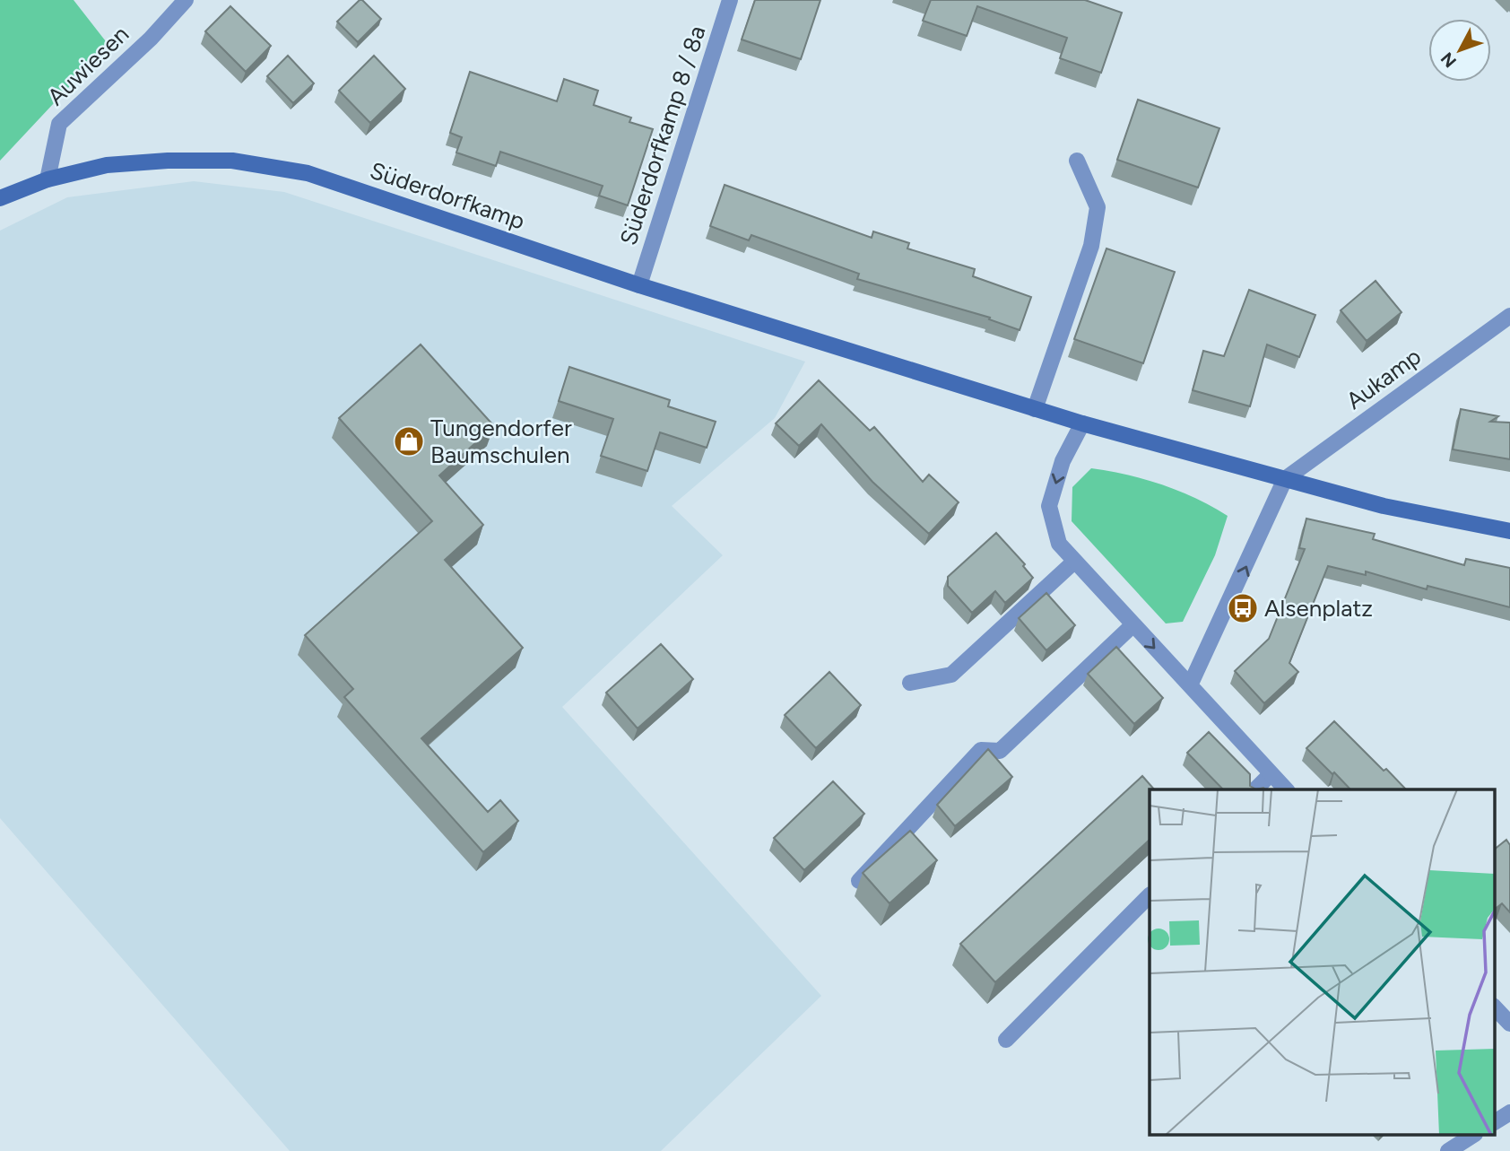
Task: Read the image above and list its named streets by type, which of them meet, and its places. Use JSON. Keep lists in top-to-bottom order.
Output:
{
  "streets": {
    "main road": ["Süderdorfkamp"],
    "street": ["Auwiesen", "Süderdorfkamp 8 / 8a", "Aukamp"]
  },
  "crossings": [
    ["Auwiesen", "Süderdorfkamp"],
    ["Süderdorfkamp 8 / 8a", "Süderdorfkamp"]
  ],
  "places": {
    "shop": ["Tungendorfer Baumschulen"],
    "bus stop": ["Alsenplatz"]
  },
  "north": "bottom left"
}
